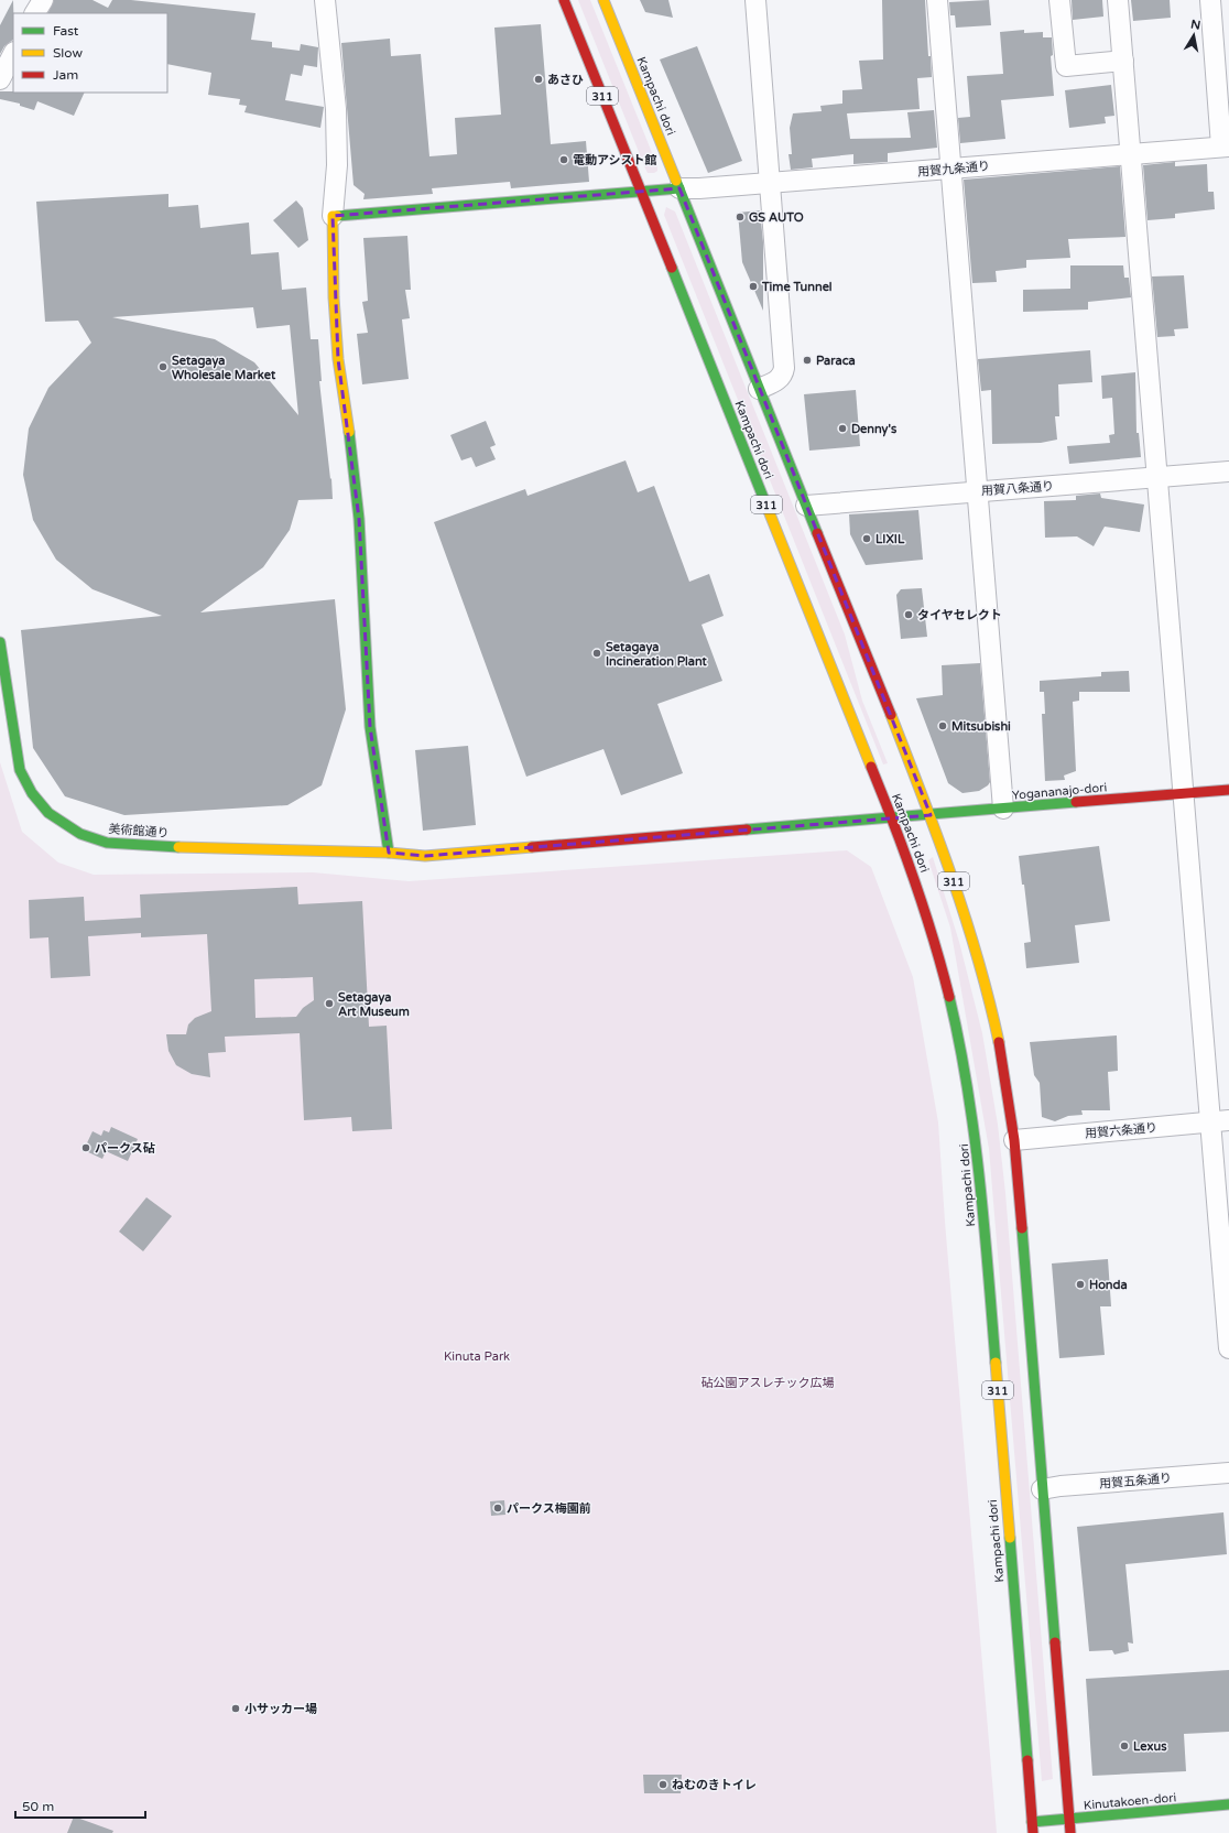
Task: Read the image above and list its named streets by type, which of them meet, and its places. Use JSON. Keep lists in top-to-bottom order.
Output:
{
  "streets": {
    "main road": [
      "311",
      "Kampachi dori",
      "Yogananajo-dori",
      "美術館通り",
      "Kinutakoen-dori"
    ],
    "street": [
      "用賀九条通り",
      "用賀八条通り",
      "用賀六条通り",
      "用賀五条通り"
    ]
  },
  "crossings": [
    ["Kampachi dori", "用賀九条通り"],
    ["Kampachi dori", "用賀八条通り"],
    ["Kampachi dori", "Yogananajo-dori"],
    ["Kampachi dori", "美術館通り"],
    ["Kampachi dori", "用賀六条通り"],
    ["Kampachi dori", "用賀五条通り"],
    ["Kampachi dori", "Kinutakoen-dori"],
    ["Yogananajo-dori", "美術館通り"]
  ],
  "parks": ["Kinuta Park", "砧公園アスレチック広場"],
  "places": [
    "あさひ",
    "電動アシスト館",
    "GS AUTO",
    "Time Tunnel",
    "Paraca",
    "Setagaya Wholesale Market",
    "Denny's",
    "LIXIL",
    "タイヤセレクト",
    "Setagaya Incineration Plant",
    "Mitsubishi",
    "Setagaya Art Museum",
    "パークス砧",
    "Honda",
    "パークス梅園前",
    "小サッカー場",
    "Lexus",
    "ねむのきトイレ"
  ],
  "legend": ["Fast", "Slow", "Jam"],
  "scale_bar": "50 m",
  "north": "top"
}
